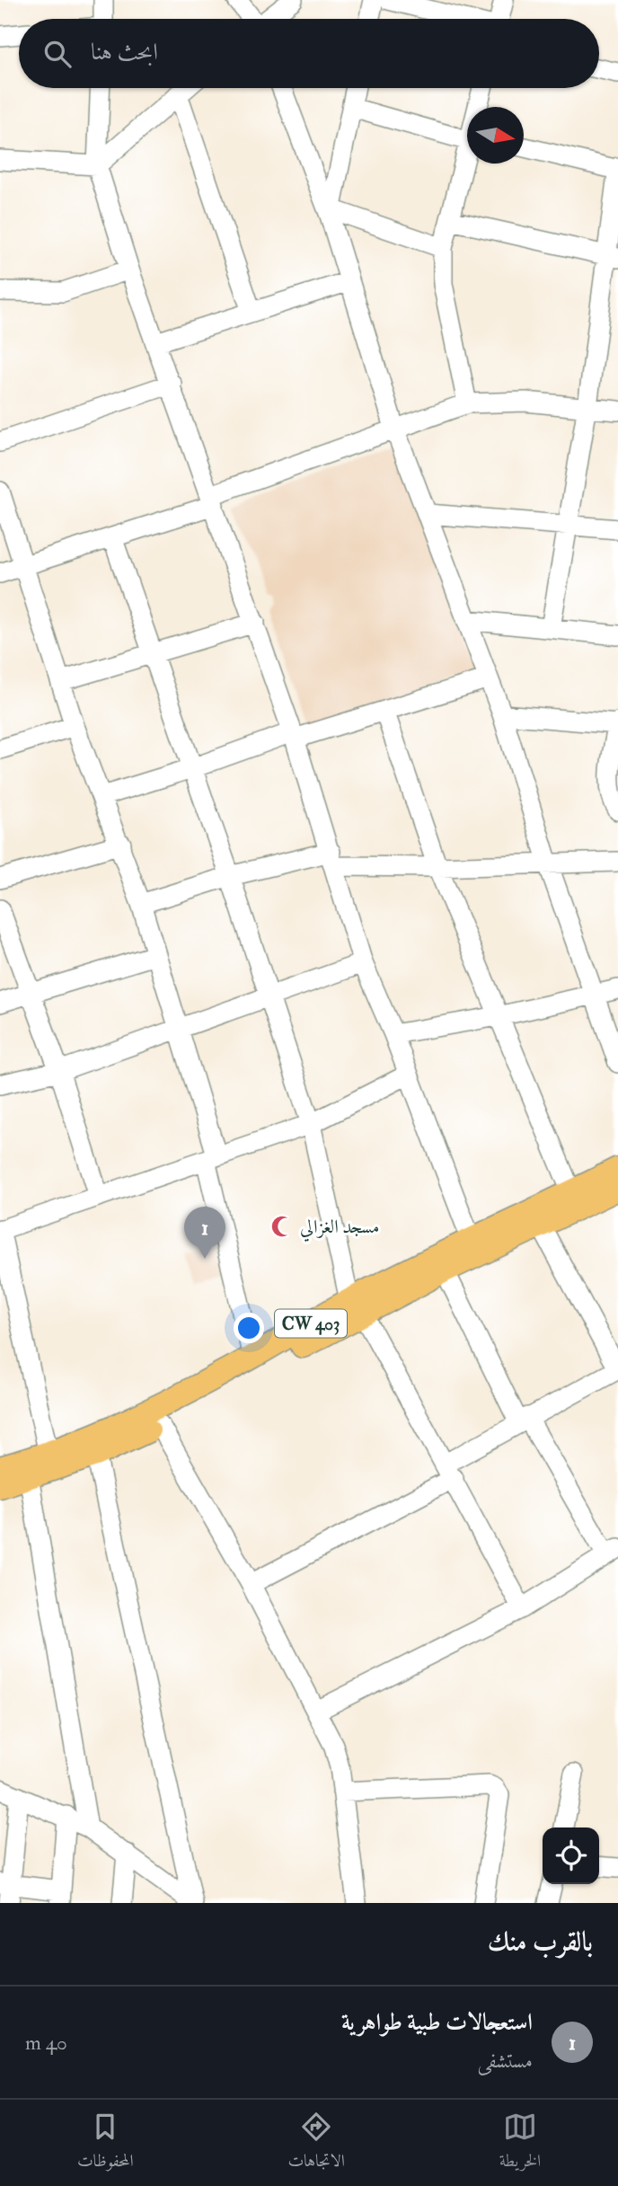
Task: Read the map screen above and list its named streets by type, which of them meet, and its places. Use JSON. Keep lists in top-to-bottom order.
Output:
{
  "streets": {
    "main road": ["CW 403"]
  },
  "places": {
    "mosque": ["مسجد الغزالي"]
  },
  "north": "right",
  "page": {
    "search": "ابحث هنا",
    "pins": "1",
    "heading": "بالقرب منك",
    "list": [
      {
        "mark": "1",
        "name": "استعجالات طبية طواهرية",
        "note": "مستشفى",
        "value": "40 m"
      }
    ],
    "nav": ["الخريطة", "الاتجاهات", "المحفوظات"]
  }
}
